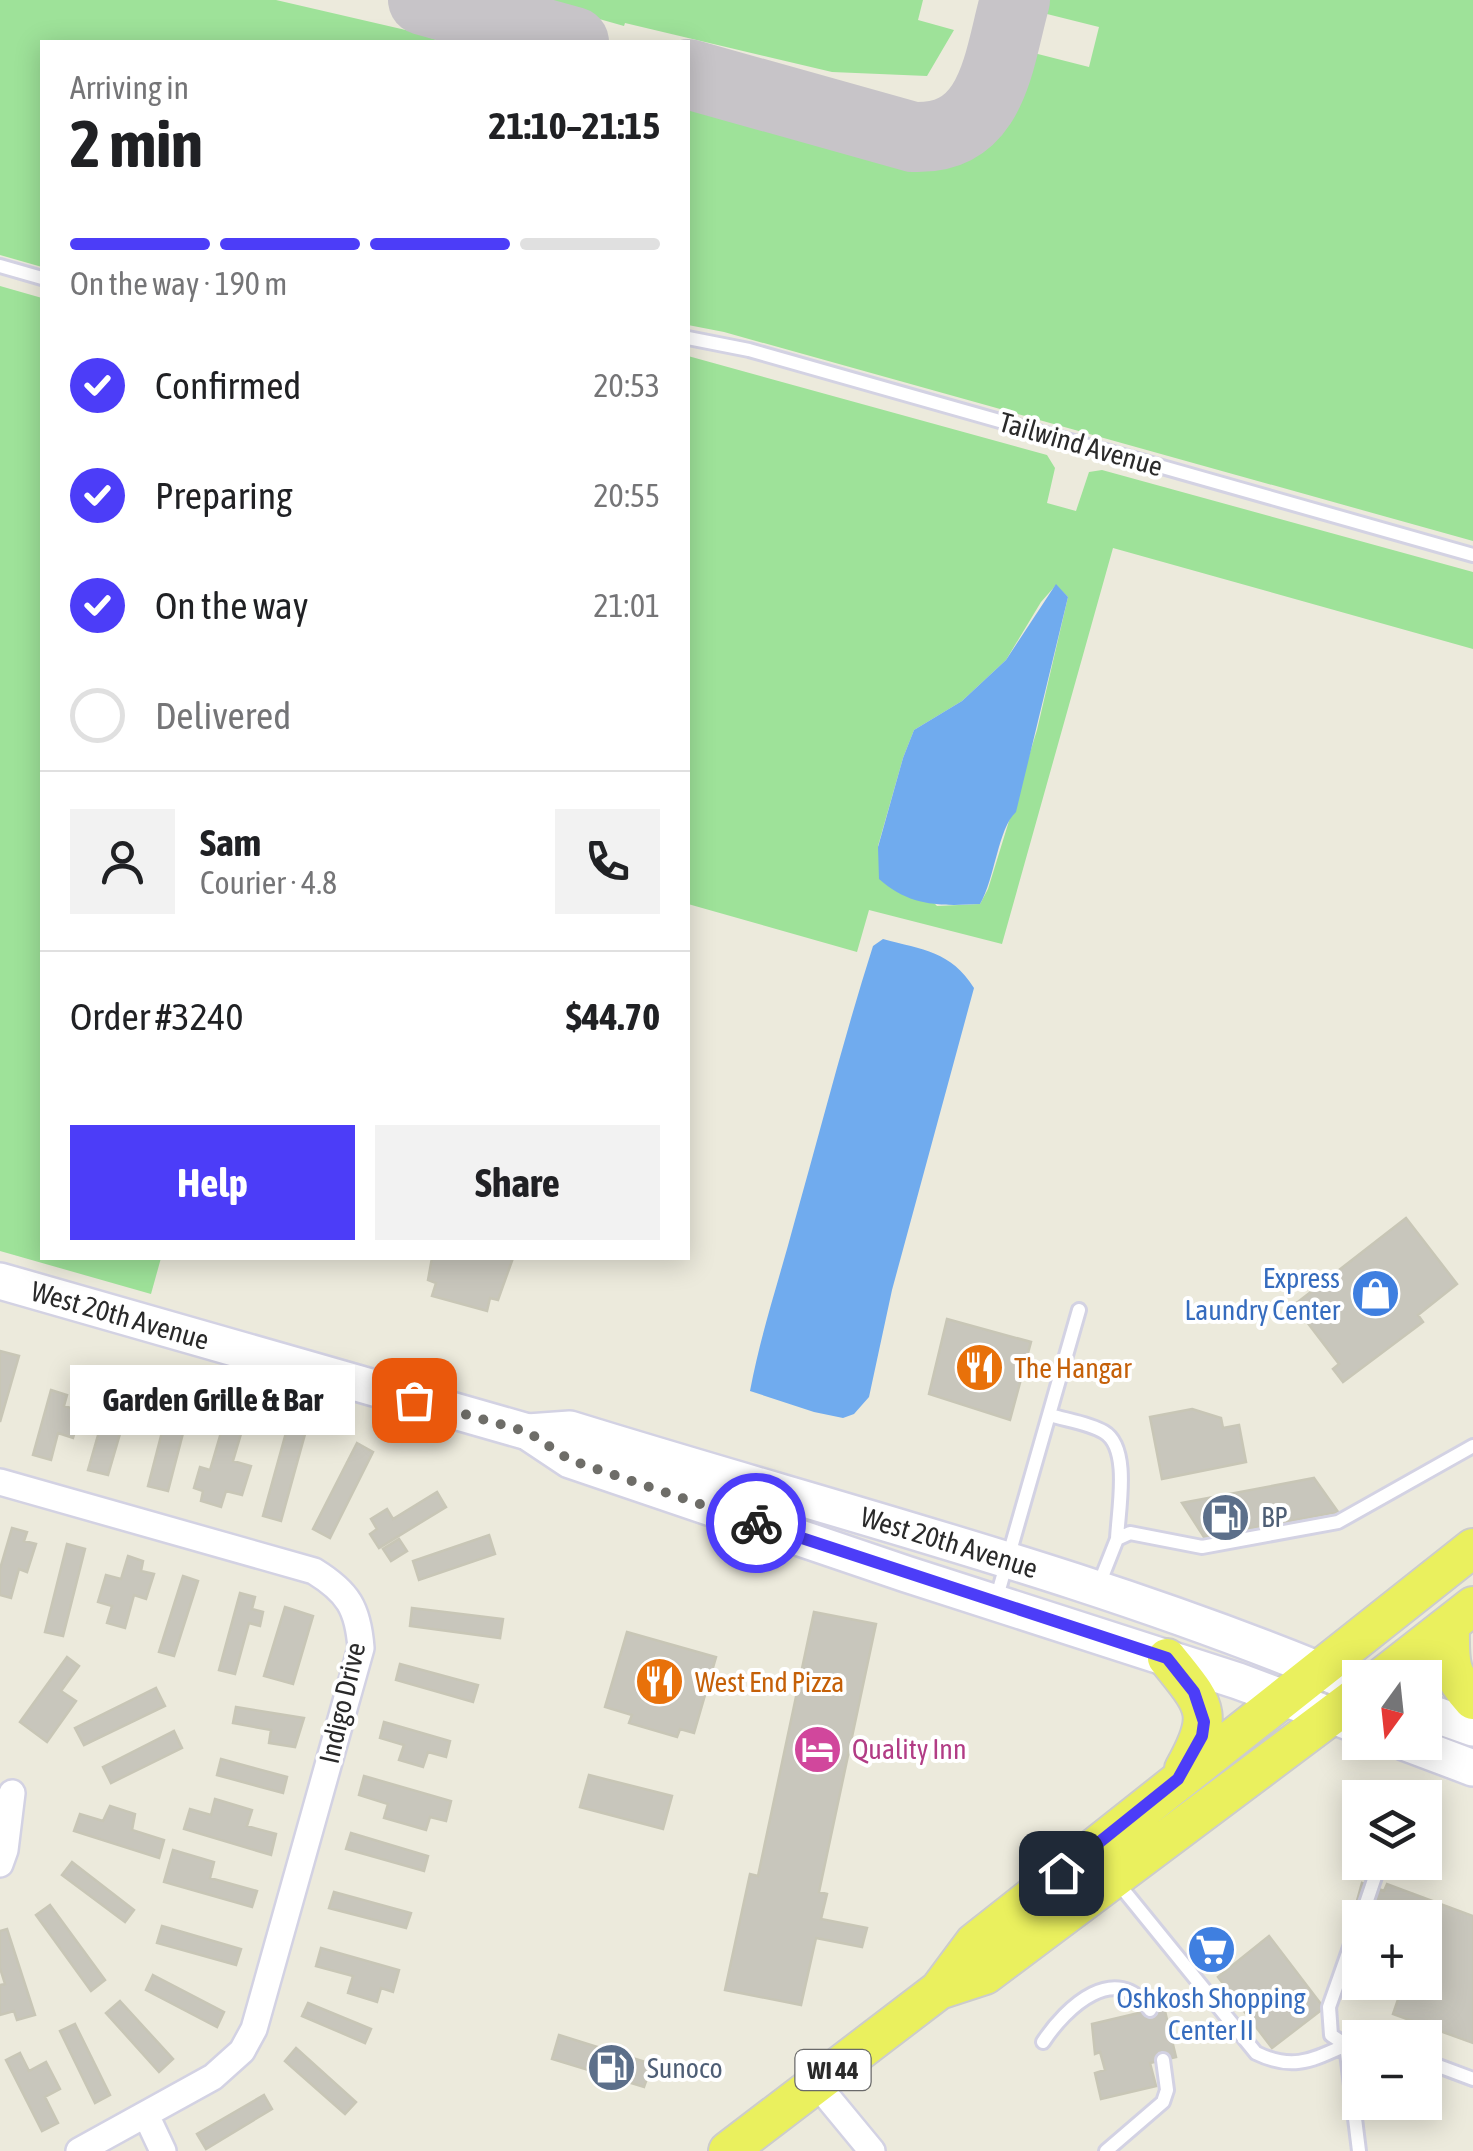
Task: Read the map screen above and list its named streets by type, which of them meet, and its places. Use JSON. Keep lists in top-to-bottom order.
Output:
{
  "streets": {
    "main road": ["West 20th Avenue", "WI 44"],
    "street": ["Indigo Drive"],
    "lane": ["Tailwind Avenue"]
  },
  "crossings": [
    ["West 20th Avenue", "WI 44"]
  ],
  "places": {
    "shop": ["Express Laundry Center"],
    "restaurant": ["The Hangar", "West End Pizza"],
    "other": ["Garden Grille & Bar"],
    "fuel station": ["BP", "Sunoco"],
    "hotel": ["Quality Inn"],
    "supermarket": ["Oshkosh Shopping Center II"]
  },
  "north": "bottom",
  "page": {
    "heading": ["2 min", "Arriving in", "21:10–21:15"],
    "panel": [
      "Sam",
      "Courier · 4.8",
      "Order #3240",
      "$44.70"
    ],
    "bar": "On the way · 190 m",
    "list": [
      ["Confirmed", "20:53"],
      ["Preparing", "20:55"],
      ["On the way", "21:01"],
      "Delivered"
    ],
    "buttons": ["Help", "Share"],
    "bubble": "Garden Grille & Bar",
    "map_buttons": ["+", "−"]
  }
}
